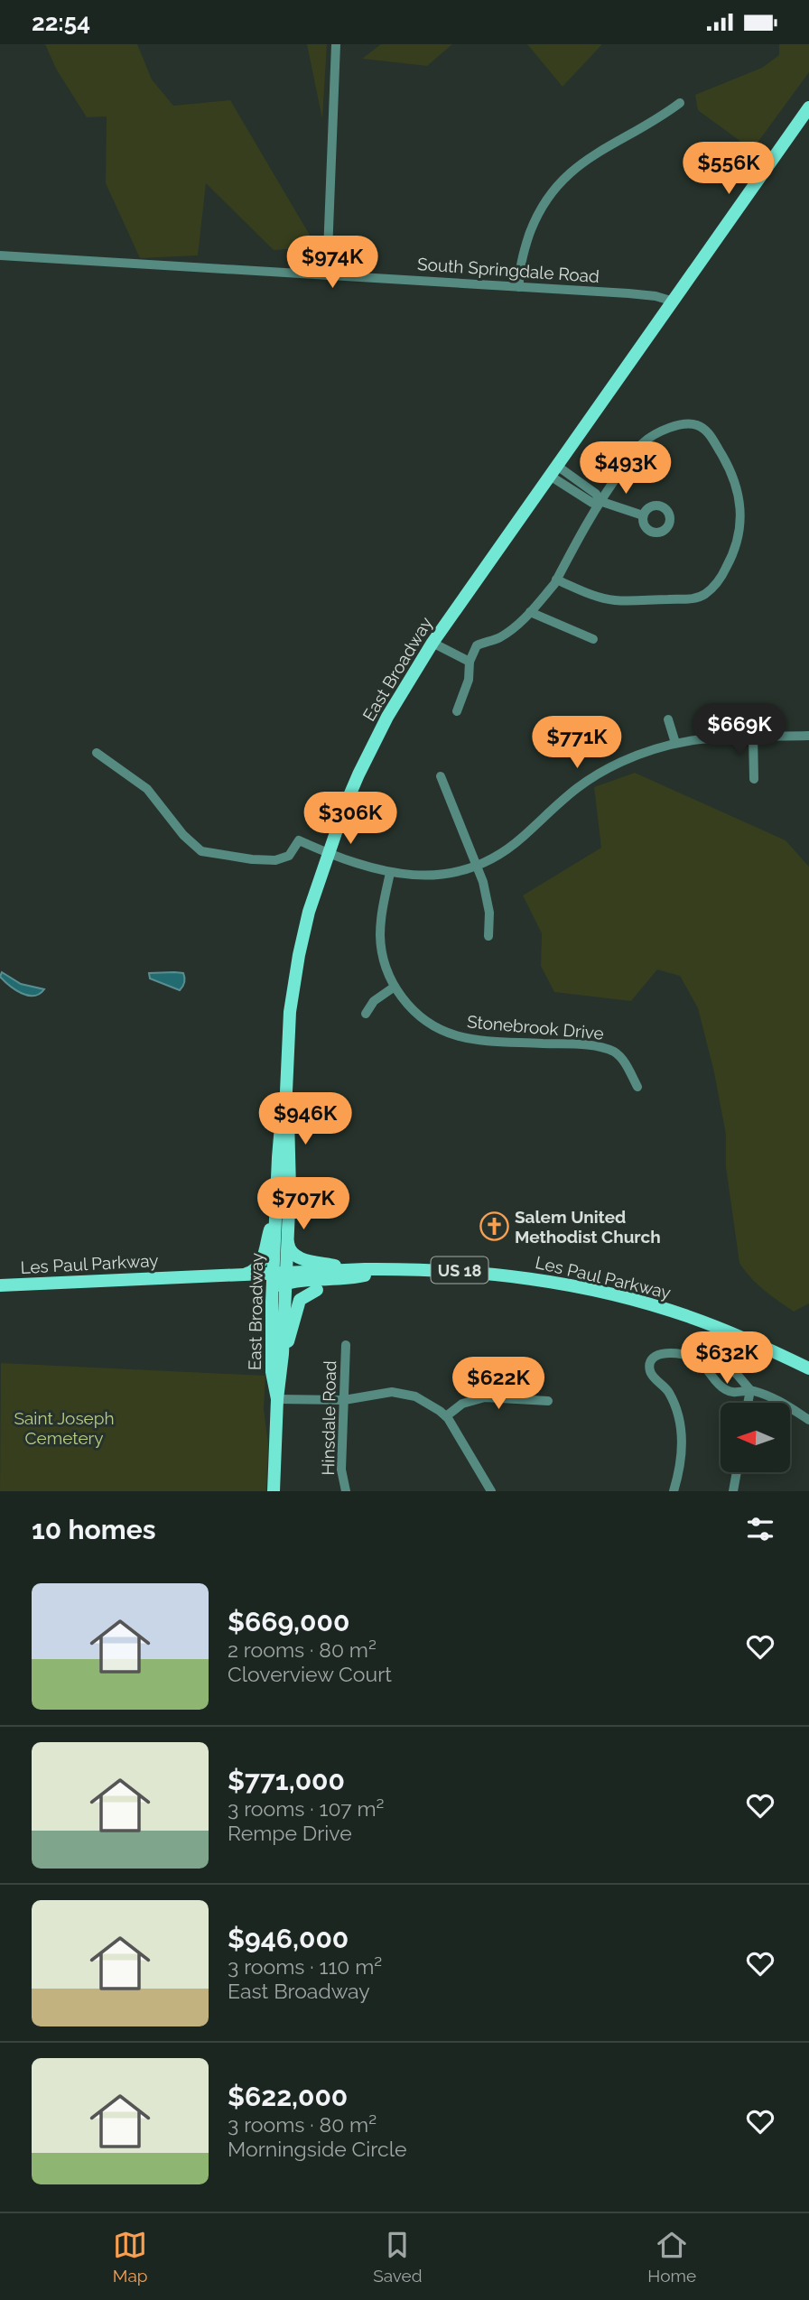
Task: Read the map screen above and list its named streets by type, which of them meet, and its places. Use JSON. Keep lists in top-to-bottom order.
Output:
{
  "streets": {
    "main road": ["East Broadway", "Les Paul Parkway", "US 18"],
    "street": ["South Springdale Road", "Stonebrook Drive", "Hinsdale Road"]
  },
  "crossings": [
    ["South Springdale Road", "East Broadway"],
    ["East Broadway", "Les Paul Parkway"]
  ],
  "parks": ["Saint Joseph Cemetery"],
  "places": {
    "church": ["Salem United Methodist Church"]
  },
  "north": "left",
  "page": {
    "status": "22:54",
    "price": [
      "$556K",
      "$974K",
      "$493K",
      "$669K",
      "$771K",
      "$306K",
      "$946K",
      "$707K",
      "$632K",
      "$622K"
    ],
    "heading": "10 homes",
    "list": [
      {
        "name": "$669,000",
        "note": "2 rooms · 80 m² · Cloverview Court"
      },
      {
        "name": "$771,000",
        "note": "3 rooms · 107 m² · Rempe Drive"
      },
      {
        "name": "$946,000",
        "note": "3 rooms · 110 m² · East Broadway"
      },
      {
        "name": "$622,000",
        "note": "3 rooms · 80 m² · Morningside Circle"
      }
    ],
    "tabs": ["Map", "Saved", "Home"]
  }
}
